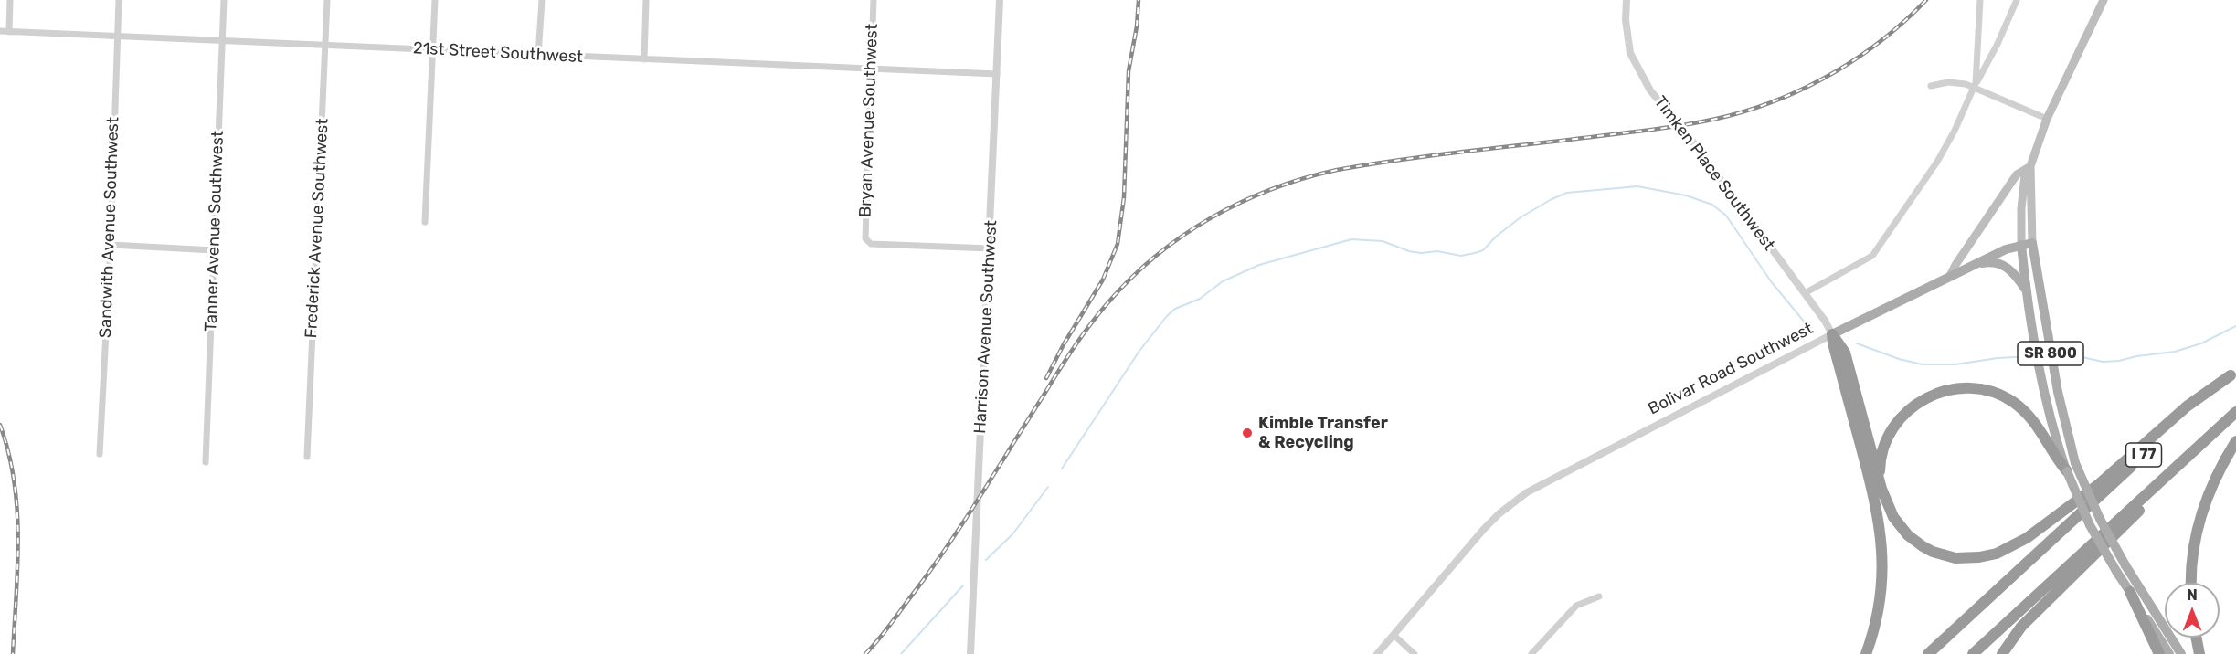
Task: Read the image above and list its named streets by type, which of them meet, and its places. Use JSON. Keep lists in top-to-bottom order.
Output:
{
  "streets": {
    "highway": ["I 77"],
    "main road": ["SR 800", "Bolivar Road Southwest"],
    "street": [
      "21st Street Southwest",
      "Bryan Avenue Southwest",
      "Timken Place Southwest",
      "Sandwith Avenue Southwest",
      "Frederick Avenue Southwest",
      "Tanner Avenue Southwest",
      "Harrison Avenue Southwest"
    ]
  },
  "crossings": [
    ["21st Street Southwest", "Bryan Avenue Southwest"],
    ["21st Street Southwest", "Sandwith Avenue Southwest"],
    ["21st Street Southwest", "Frederick Avenue Southwest"],
    ["21st Street Southwest", "Tanner Avenue Southwest"],
    ["21st Street Southwest", "Harrison Avenue Southwest"],
    ["Bryan Avenue Southwest", "Harrison Avenue Southwest"],
    ["Timken Place Southwest", "Bolivar Road Southwest"],
    ["SR 800", "Bolivar Road Southwest"]
  ],
  "places": ["Kimble Transfer & Recycling"],
  "north": "top"
}
